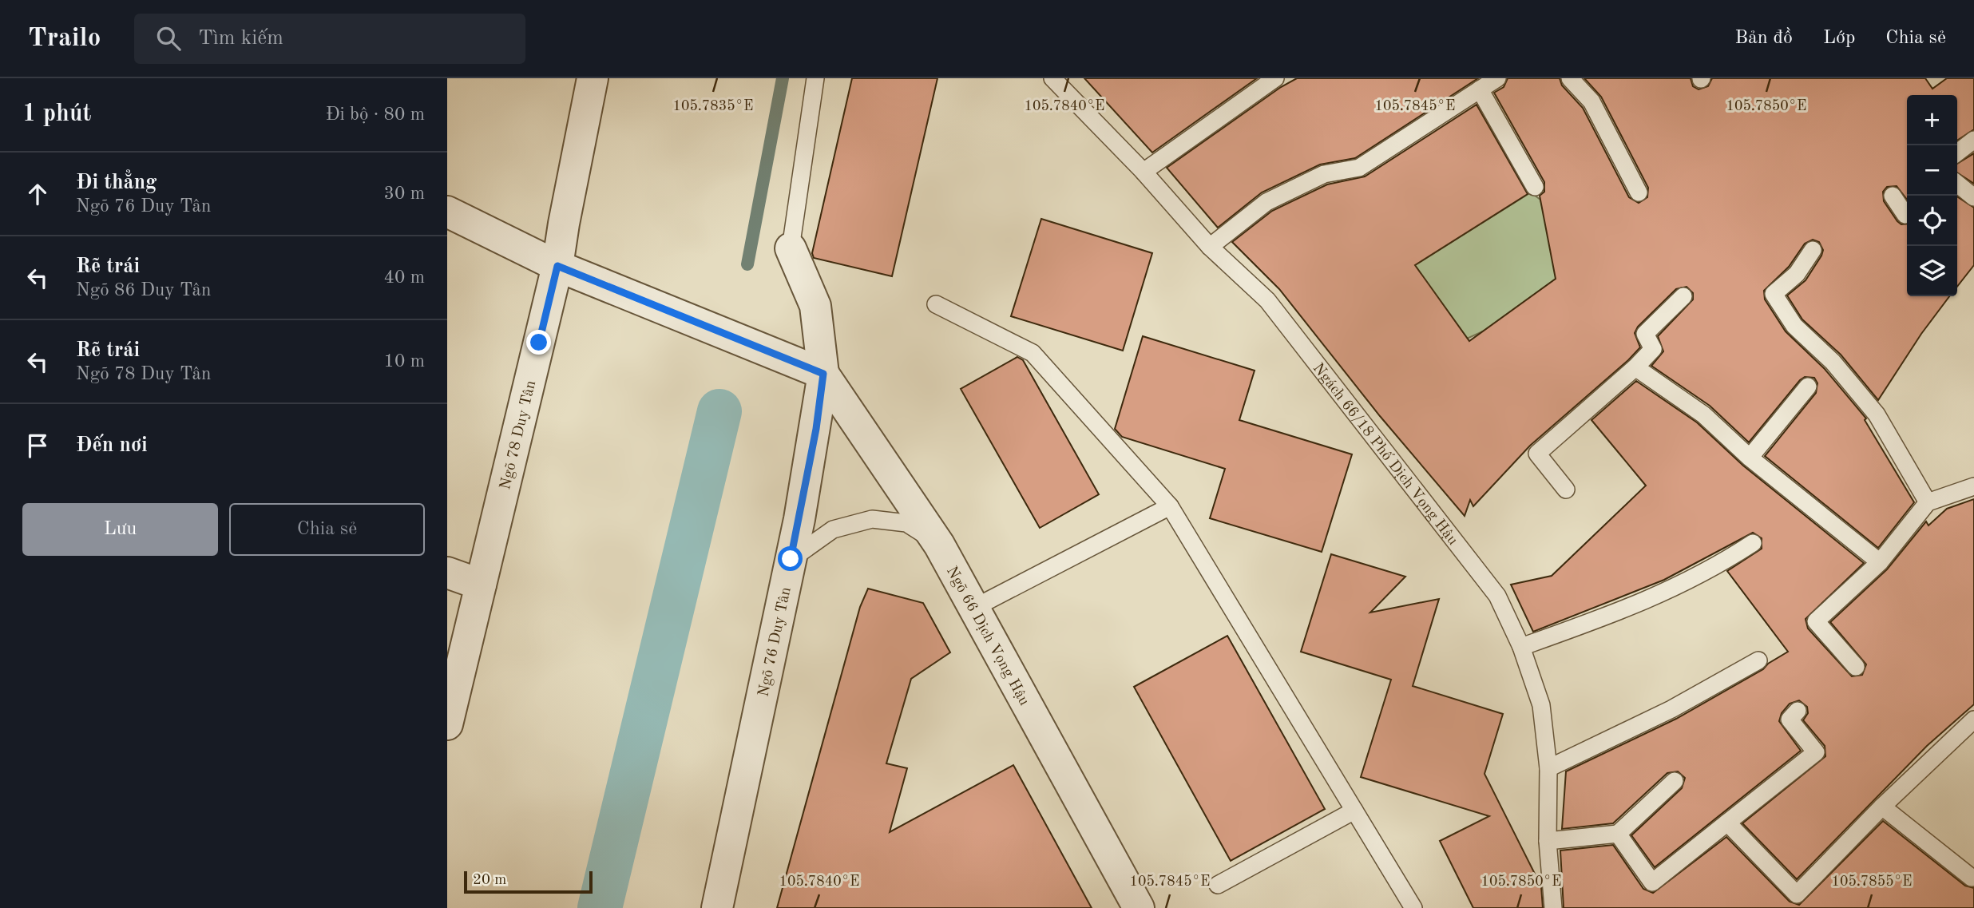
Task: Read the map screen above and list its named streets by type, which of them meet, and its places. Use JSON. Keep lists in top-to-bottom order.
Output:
{
  "streets": {
    "street": ["Ngõ 78 Duy Tân", "Ngõ 66 Dịch Vọng Hậu", "Ngõ 76 Duy Tân"],
    "lane": ["Ngách 66/18 Phố Dịch Vọng Hậu"]
  },
  "crossings": [
    ["Ngõ 66 Dịch Vọng Hậu", "Ngõ 76 Duy Tân"]
  ],
  "scale_bar": "20 m",
  "page": {
    "header": "Trailo",
    "search": "Tìm kiếm",
    "nav": ["Bản đồ", "Lớp", "Chia sẻ"],
    "heading": ["1 phút", "Đi bộ · 80 m"],
    "map_buttons": ["+", "−"],
    "list": [
      ["Đi thẳng", "Ngõ 76 Duy Tân", "30 m"],
      ["Rẽ trái", "Ngõ 86 Duy Tân", "40 m"],
      ["Rẽ trái", "Ngõ 78 Duy Tân", "10 m"],
      "Đến nơi"
    ],
    "buttons": ["Lưu", "Chia sẻ"],
    "scale": "20 m"
  },
  "coordinates": [
    "105.7835°E",
    "105.7840°E",
    "105.7845°E",
    "105.7850°E",
    "105.7855°E"
  ]
}
